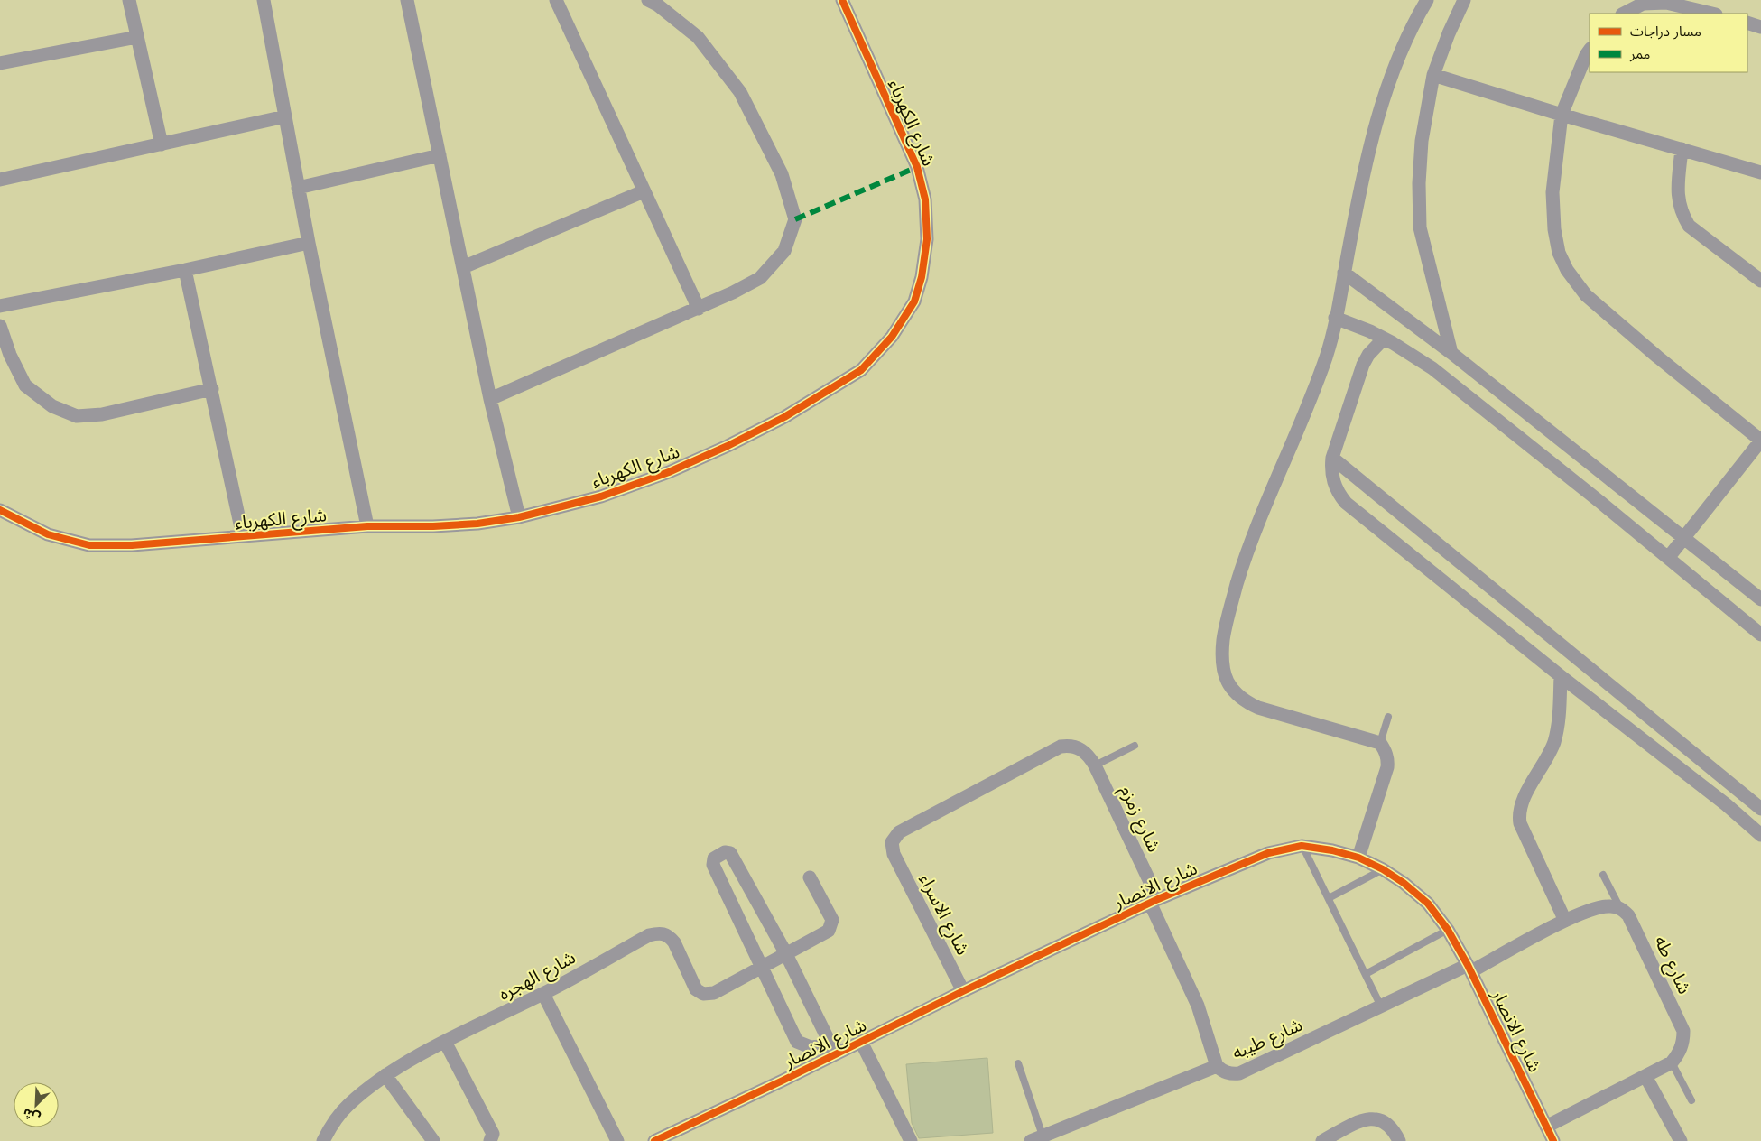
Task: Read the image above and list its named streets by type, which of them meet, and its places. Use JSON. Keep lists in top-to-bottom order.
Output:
{
  "streets": {
    "street": [
      "شارع الكهرباء",
      "شارع زمزم",
      "شارع الانصار",
      "شارع الاسراء",
      "شارع طه",
      "شارع الهجره",
      "شارع طيبه"
    ]
  },
  "crossings": [
    ["شارع زمزم", "شارع الانصار"],
    ["شارع زمزم", "شارع الاسراء"],
    ["شارع زمزم", "شارع طيبه"],
    ["شارع الانصار", "شارع الاسراء"],
    ["شارع الانصار", "شارع طيبه"]
  ],
  "legend": ["مسار دراجات", "ممر"],
  "north": "bottom left"
}
